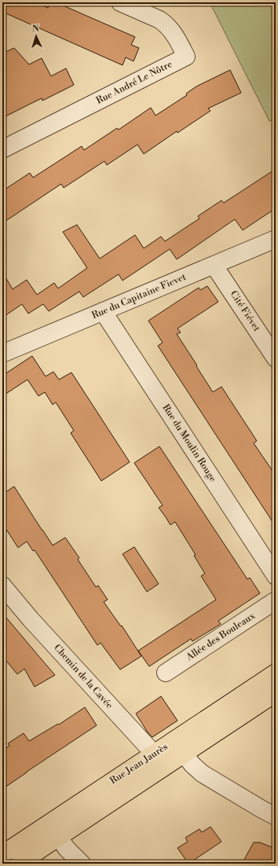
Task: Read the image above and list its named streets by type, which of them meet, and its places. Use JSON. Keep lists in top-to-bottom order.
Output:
{
  "streets": {
    "main road": ["Rue Jean Jaurès"],
    "street": [
      "Rue André Le Nôtre",
      "Rue du Capitaine Fievet",
      "Cité Fiévet",
      "Rue du Moulin Rouge",
      "Allée des Bouleaux",
      "Chemin de la Cavée"
    ]
  },
  "crossings": [
    ["Rue du Capitaine Fievet", "Cité Fiévet"],
    ["Rue du Capitaine Fievet", "Rue du Moulin Rouge"],
    ["Chemin de la Cavée", "Rue Jean Jaurès"]
  ],
  "north": "top"
}
